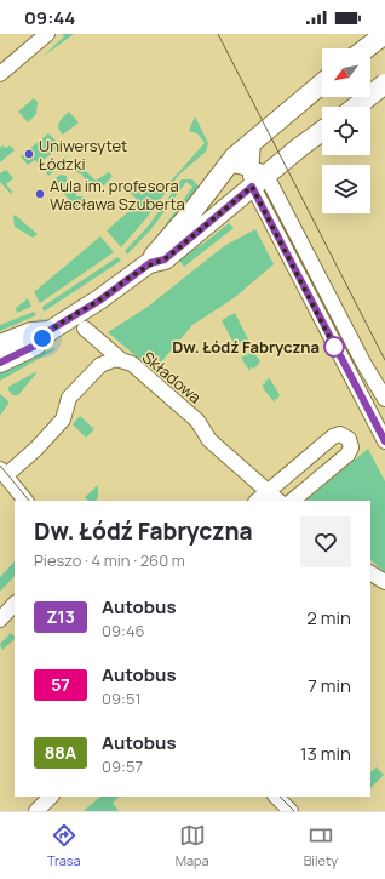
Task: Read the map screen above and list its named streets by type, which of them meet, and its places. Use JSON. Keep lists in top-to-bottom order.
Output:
{
  "streets": {
    "street": ["Składowa"]
  },
  "places": ["Uniwersytet Łódzki", "Aula im. profesora Wacława Szuberta", "Dw. Łódź Fabryczna"],
  "lines": ["bus line Z13"],
  "north": "bottom left",
  "page": {
    "status": "09:44",
    "heading": ["Dw. Łódź Fabryczna", "Pieszo · 4 min · 260 m"],
    "list": [
      {
        "mark": "Z13",
        "name": "Autobus",
        "note": "09:46",
        "value": "2 min"
      },
      {
        "mark": "57",
        "name": "Autobus",
        "note": "09:51",
        "value": "7 min"
      },
      {
        "mark": "88A",
        "name": "Autobus",
        "note": "09:57",
        "value": "13 min"
      }
    ],
    "tabs": ["Trasa", "Mapa", "Bilety"]
  }
}
